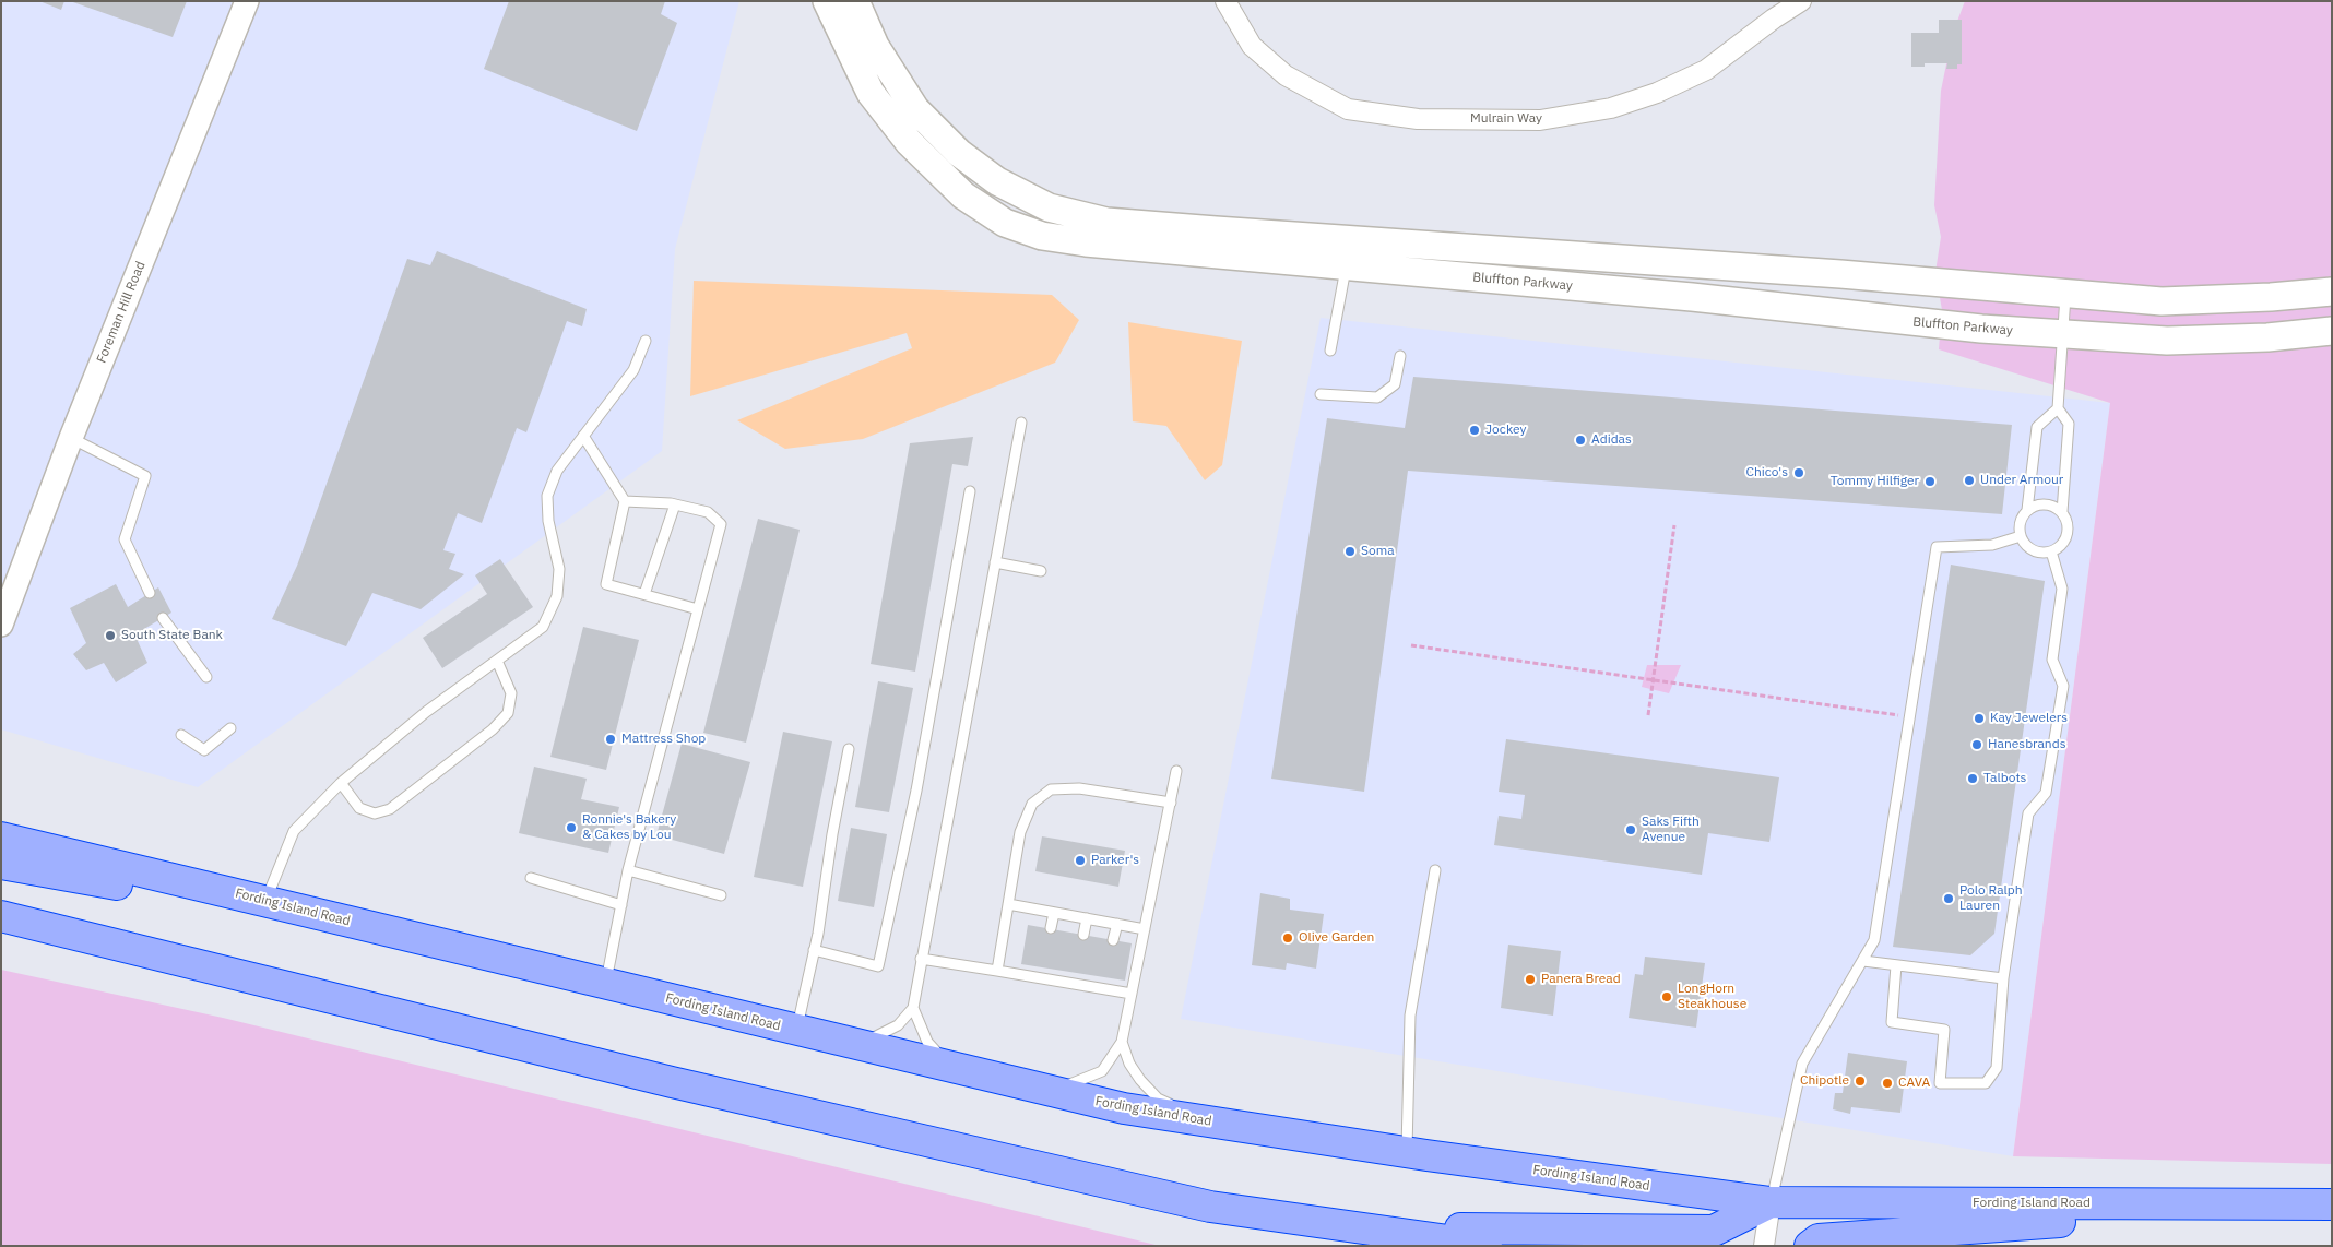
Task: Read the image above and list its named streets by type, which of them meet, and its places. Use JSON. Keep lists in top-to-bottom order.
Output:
{
  "streets": {
    "highway": ["Fording Island Road"],
    "main road": ["Bluffton Parkway"],
    "street": ["Mulrain Way", "Foreman Hill Road"]
  },
  "places": [
    "Jockey",
    "Adidas",
    "Chico's",
    "Under Armour",
    "Tommy Hilfiger",
    "Soma",
    "South State Bank",
    "Kay Jewelers",
    "Mattress Shop",
    "Hanesbrands",
    "Talbots",
    "Ronnie's Bakery & Cakes by Lou",
    "Saks Fifth Avenue",
    "Parker's",
    "Polo Ralph Lauren",
    "Olive Garden",
    "Panera Bread",
    "LongHorn Steakhouse",
    "Chipotle",
    "CAVA"
  ]
}
